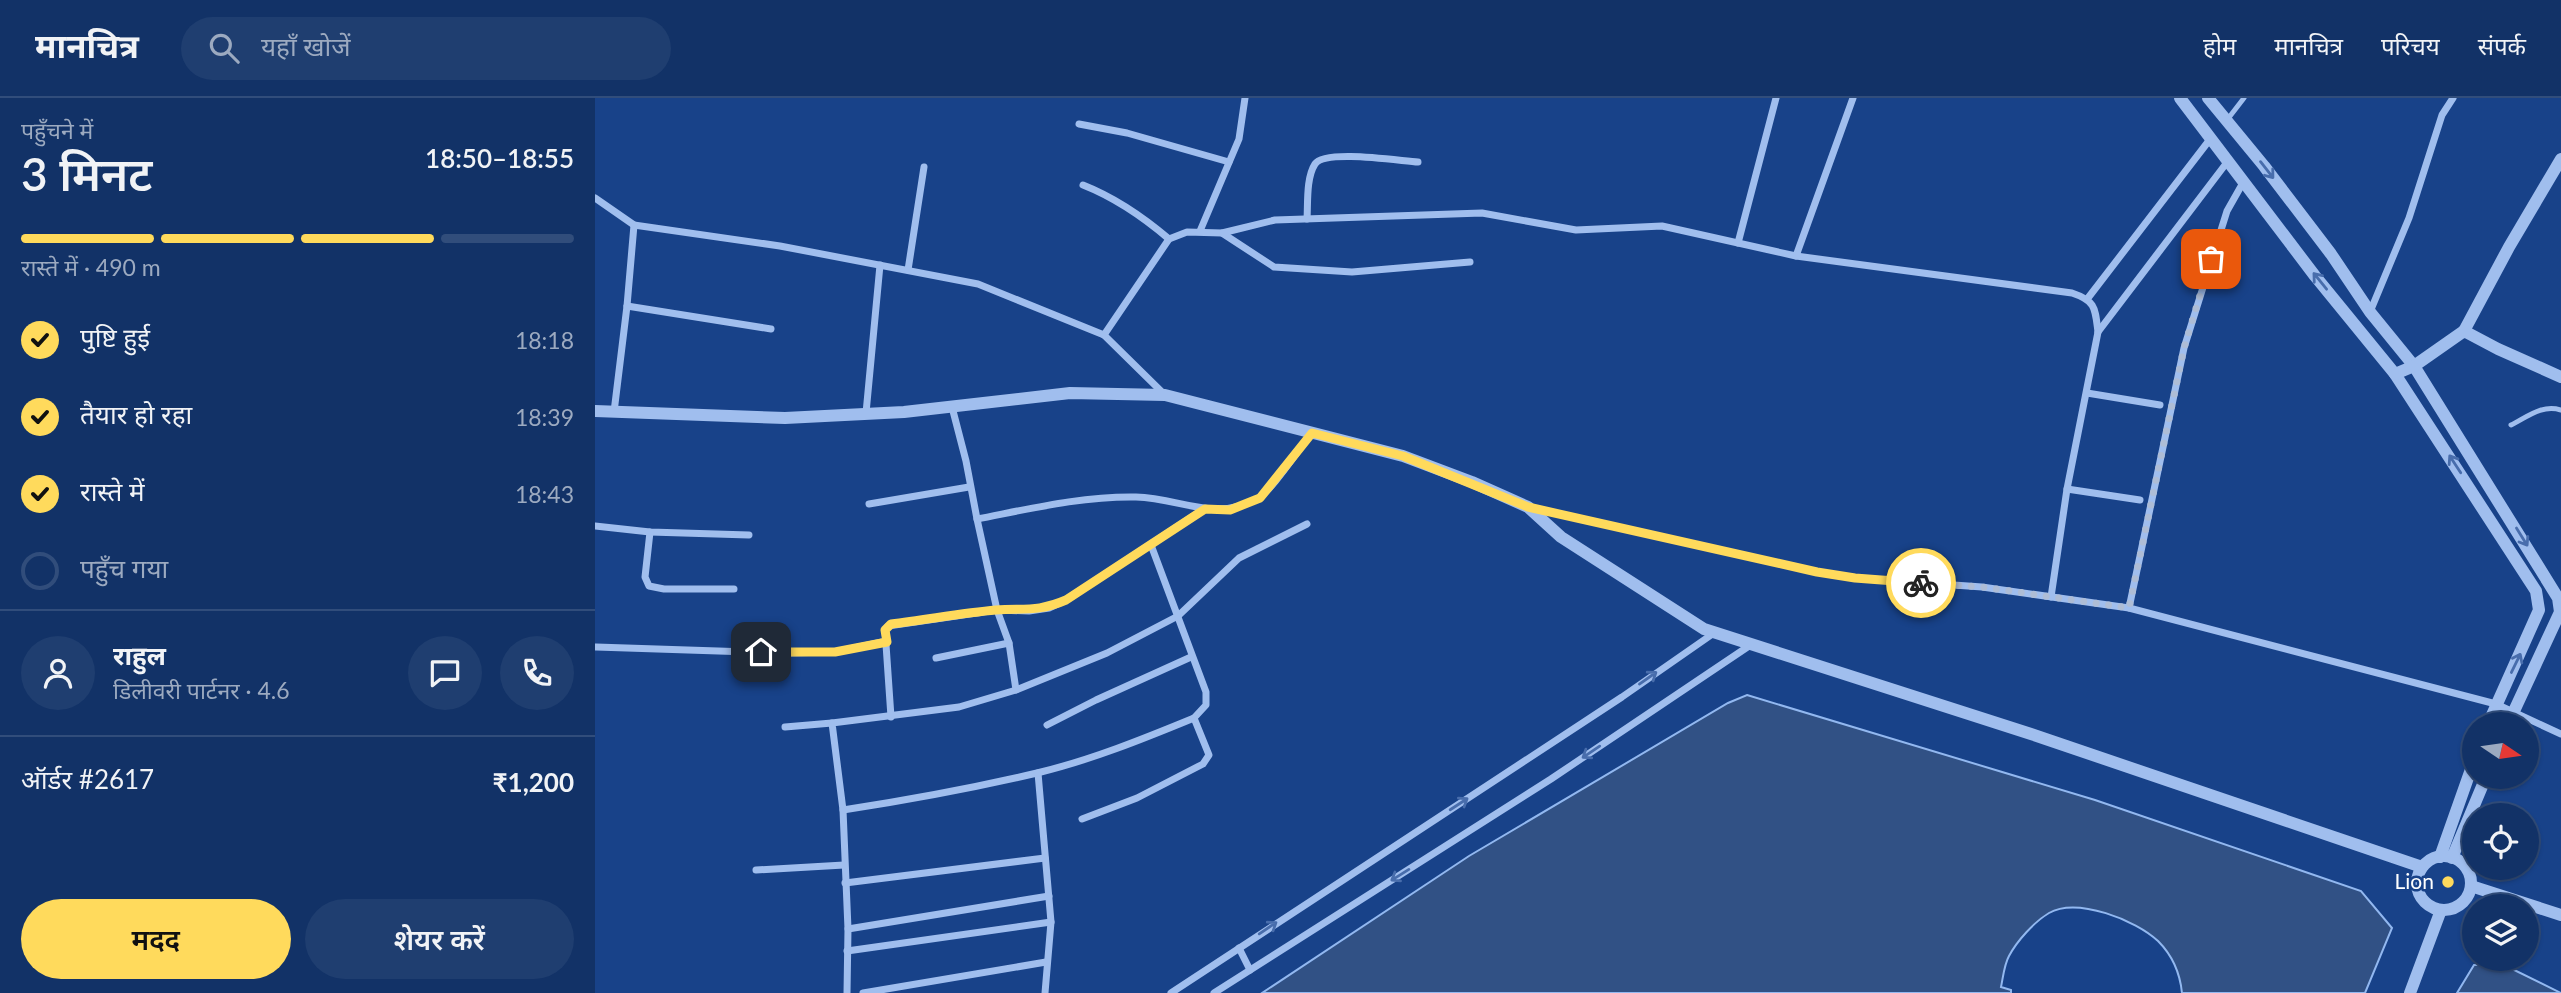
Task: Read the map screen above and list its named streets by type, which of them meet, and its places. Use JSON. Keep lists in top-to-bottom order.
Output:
{
  "places": ["Lion"],
  "north": "right",
  "page": {
    "header": "मानचित्र",
    "search": "यहाँ खोजें",
    "nav": [
      "होम",
      "मानचित्र",
      "परिचय",
      "संपर्क"
    ],
    "heading": ["3 मिनट", "पहुँचने में", "18:50–18:55"],
    "panel": [
      "राहुल",
      "डिलीवरी पार्टनर · 4.6",
      "ऑर्डर #2617",
      "₹1,200"
    ],
    "bar": "रास्ते में · 490 m",
    "list": [
      ["पुष्टि हुई", "18:18"],
      ["तैयार हो रहा", "18:39"],
      ["रास्ते में", "18:43"],
      "पहुँच गया"
    ],
    "buttons": ["मदद", "शेयर करें"]
  }
}
